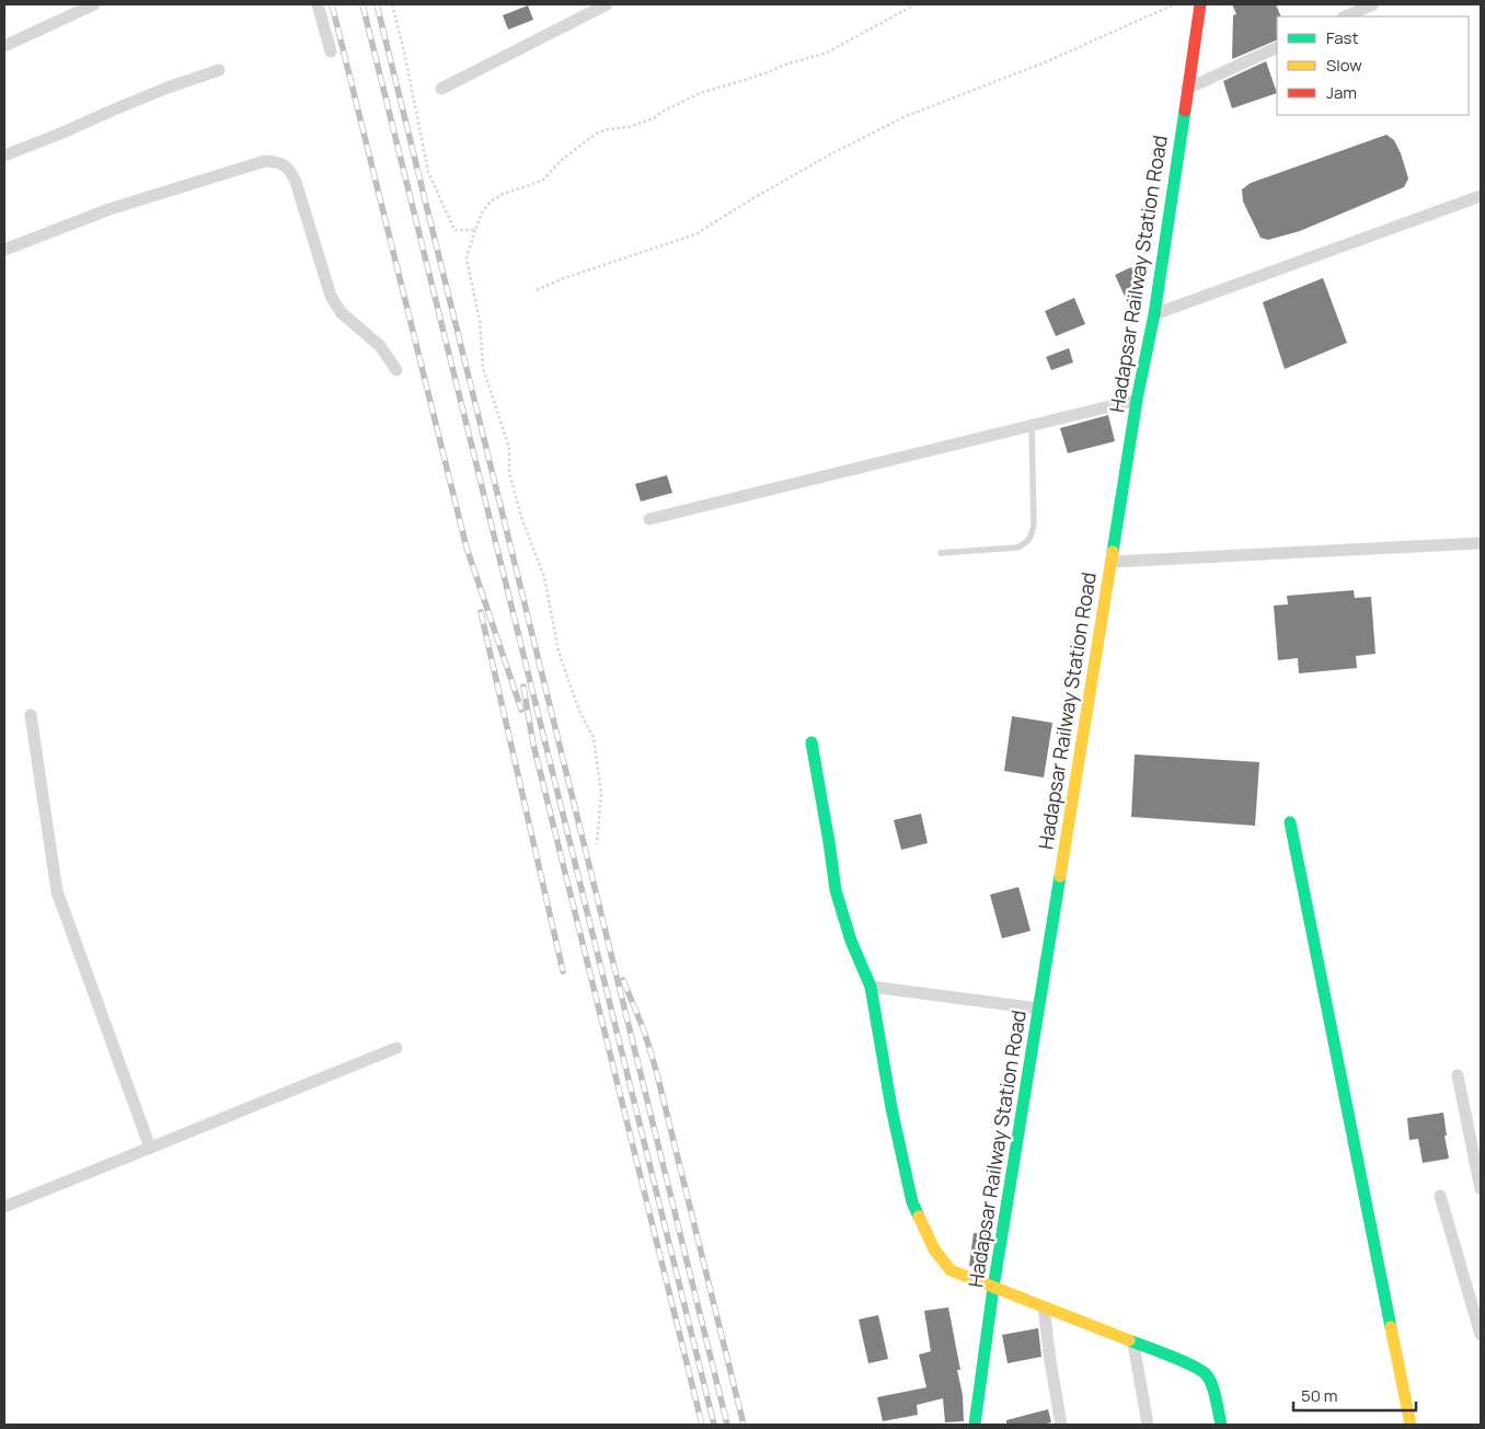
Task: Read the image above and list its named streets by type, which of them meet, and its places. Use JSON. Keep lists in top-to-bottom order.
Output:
{
  "streets": {
    "street": ["Hadapsar Railway Station Road"]
  },
  "legend": ["Fast", "Slow", "Jam"],
  "scale_bar": "50 m"
}
